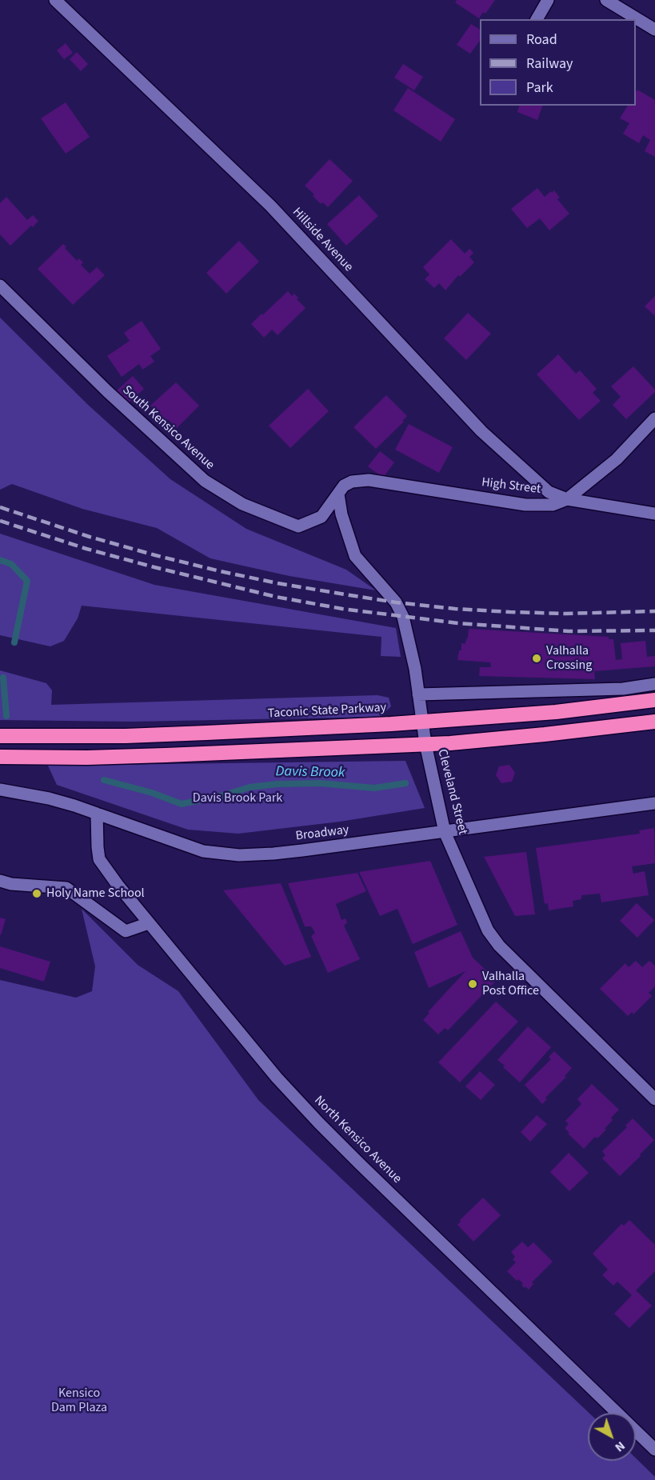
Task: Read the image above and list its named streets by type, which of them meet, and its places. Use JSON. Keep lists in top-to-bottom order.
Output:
{
  "streets": {
    "highway": ["Taconic State Parkway"],
    "street": [
      "Hillside Avenue",
      "South Kensico Avenue",
      "High Street",
      "Cleveland Street",
      "Broadway",
      "North Kensico Avenue"
    ]
  },
  "crossings": [
    ["Hillside Avenue", "High Street"],
    ["South Kensico Avenue", "High Street"],
    ["South Kensico Avenue", "Cleveland Street"],
    ["High Street", "Cleveland Street"],
    ["Taconic State Parkway", "Cleveland Street"],
    ["Cleveland Street", "Broadway"],
    ["Broadway", "North Kensico Avenue"]
  ],
  "water": ["Davis Brook"],
  "parks": ["Davis Brook Park", "Kensico Dam Plaza"],
  "places": ["Valhalla Crossing", "Holy Name School", "Valhalla Post Office"],
  "legend": ["Road", "Railway", "Park"],
  "north": "bottom right"
}
